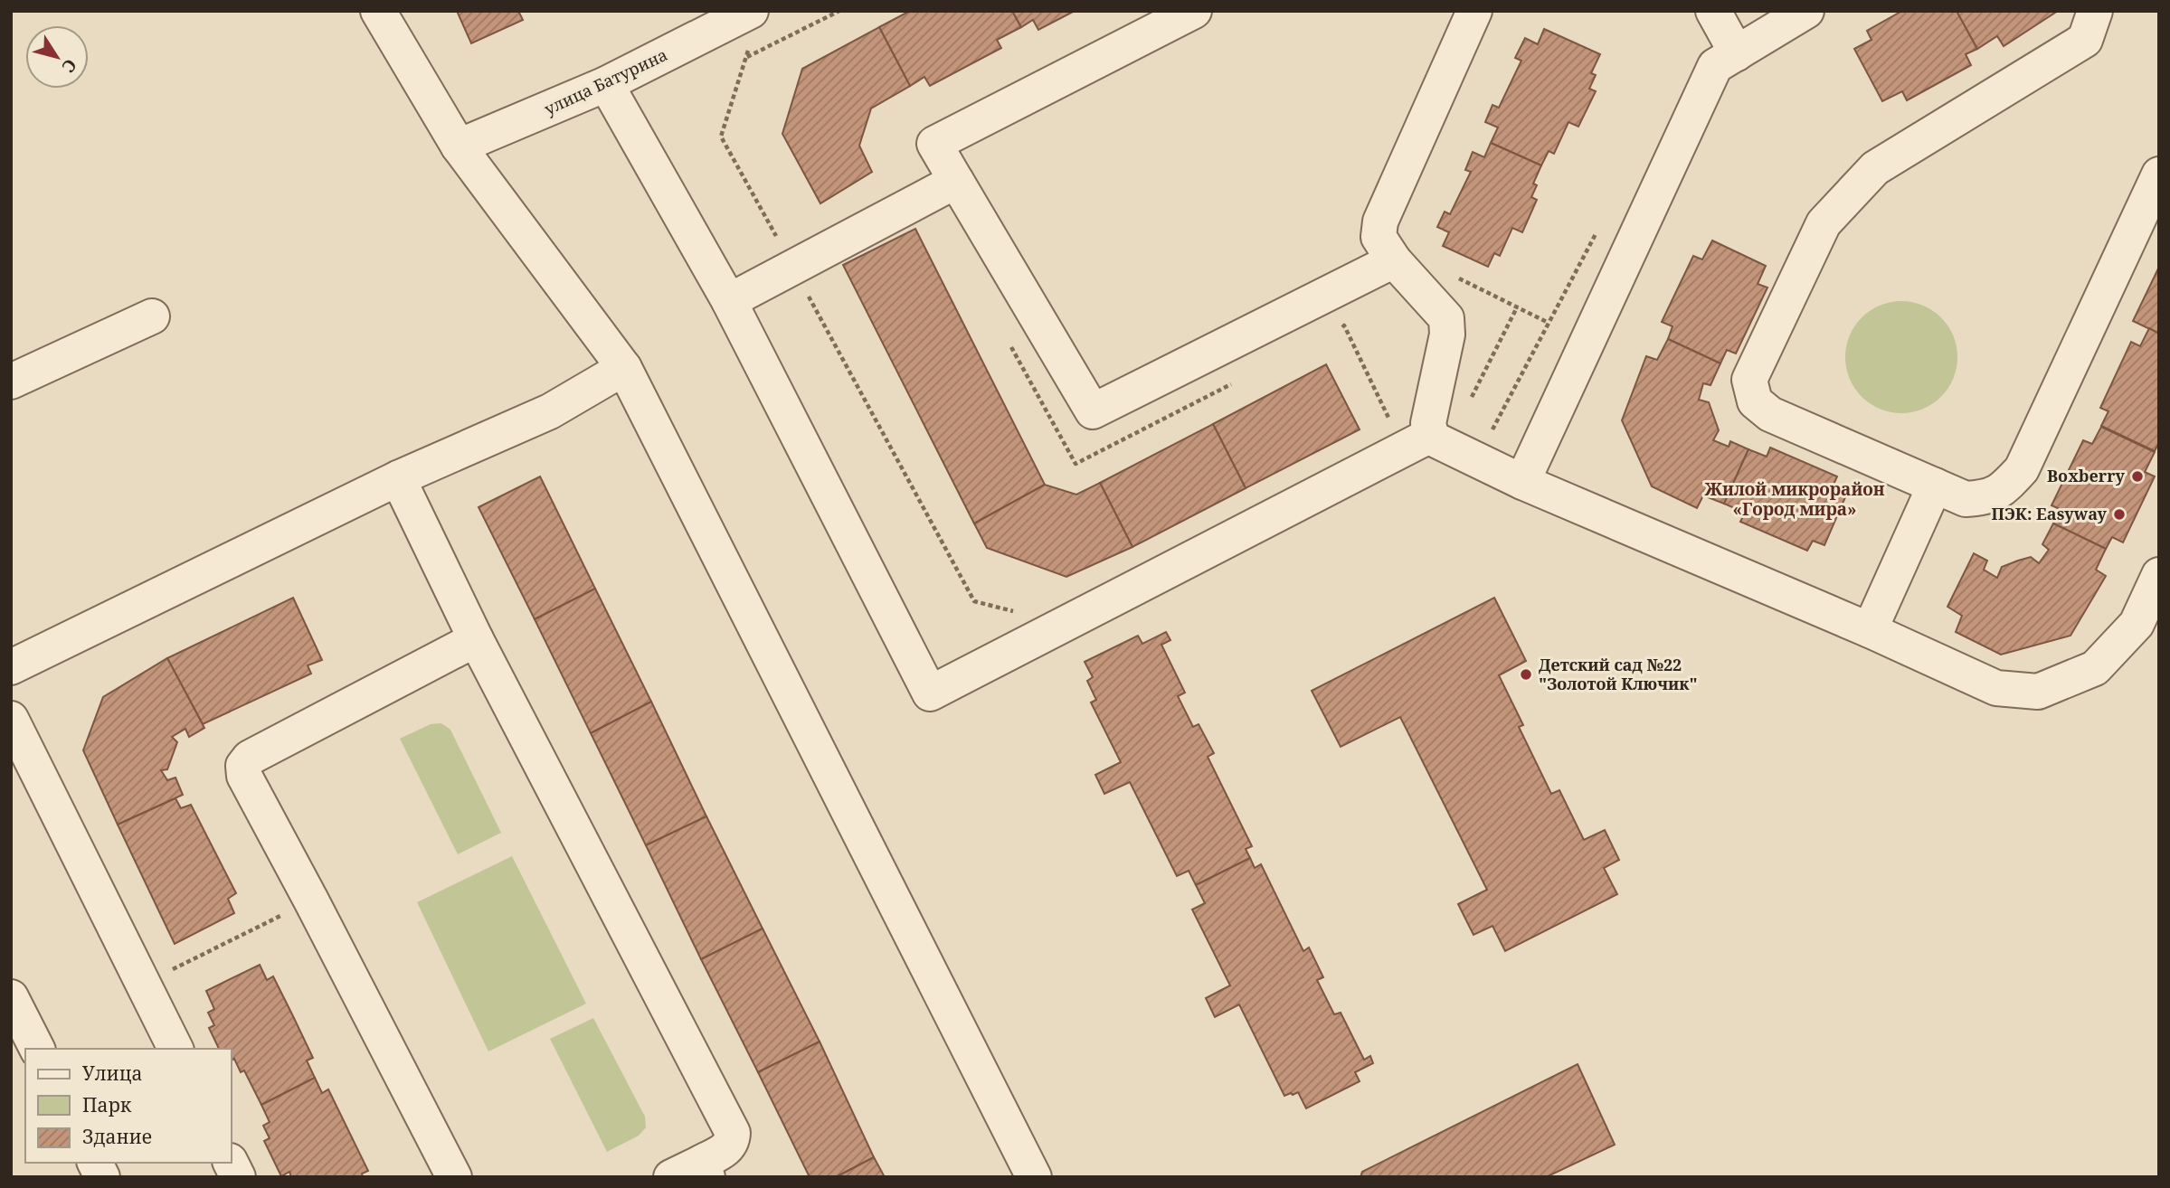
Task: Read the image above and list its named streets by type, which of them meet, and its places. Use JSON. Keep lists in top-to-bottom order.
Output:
{
  "streets": {
    "street": ["улица Батурина"]
  },
  "districts": ["Жилой микрорайон «Город мира»"],
  "places": ["Boxberry", "ПЭК: Easyway", "Детский сад №22 \"Золотой Ключик\""],
  "legend": ["Улица", "Парк", "Здание"],
  "north": "bottom right"
}
